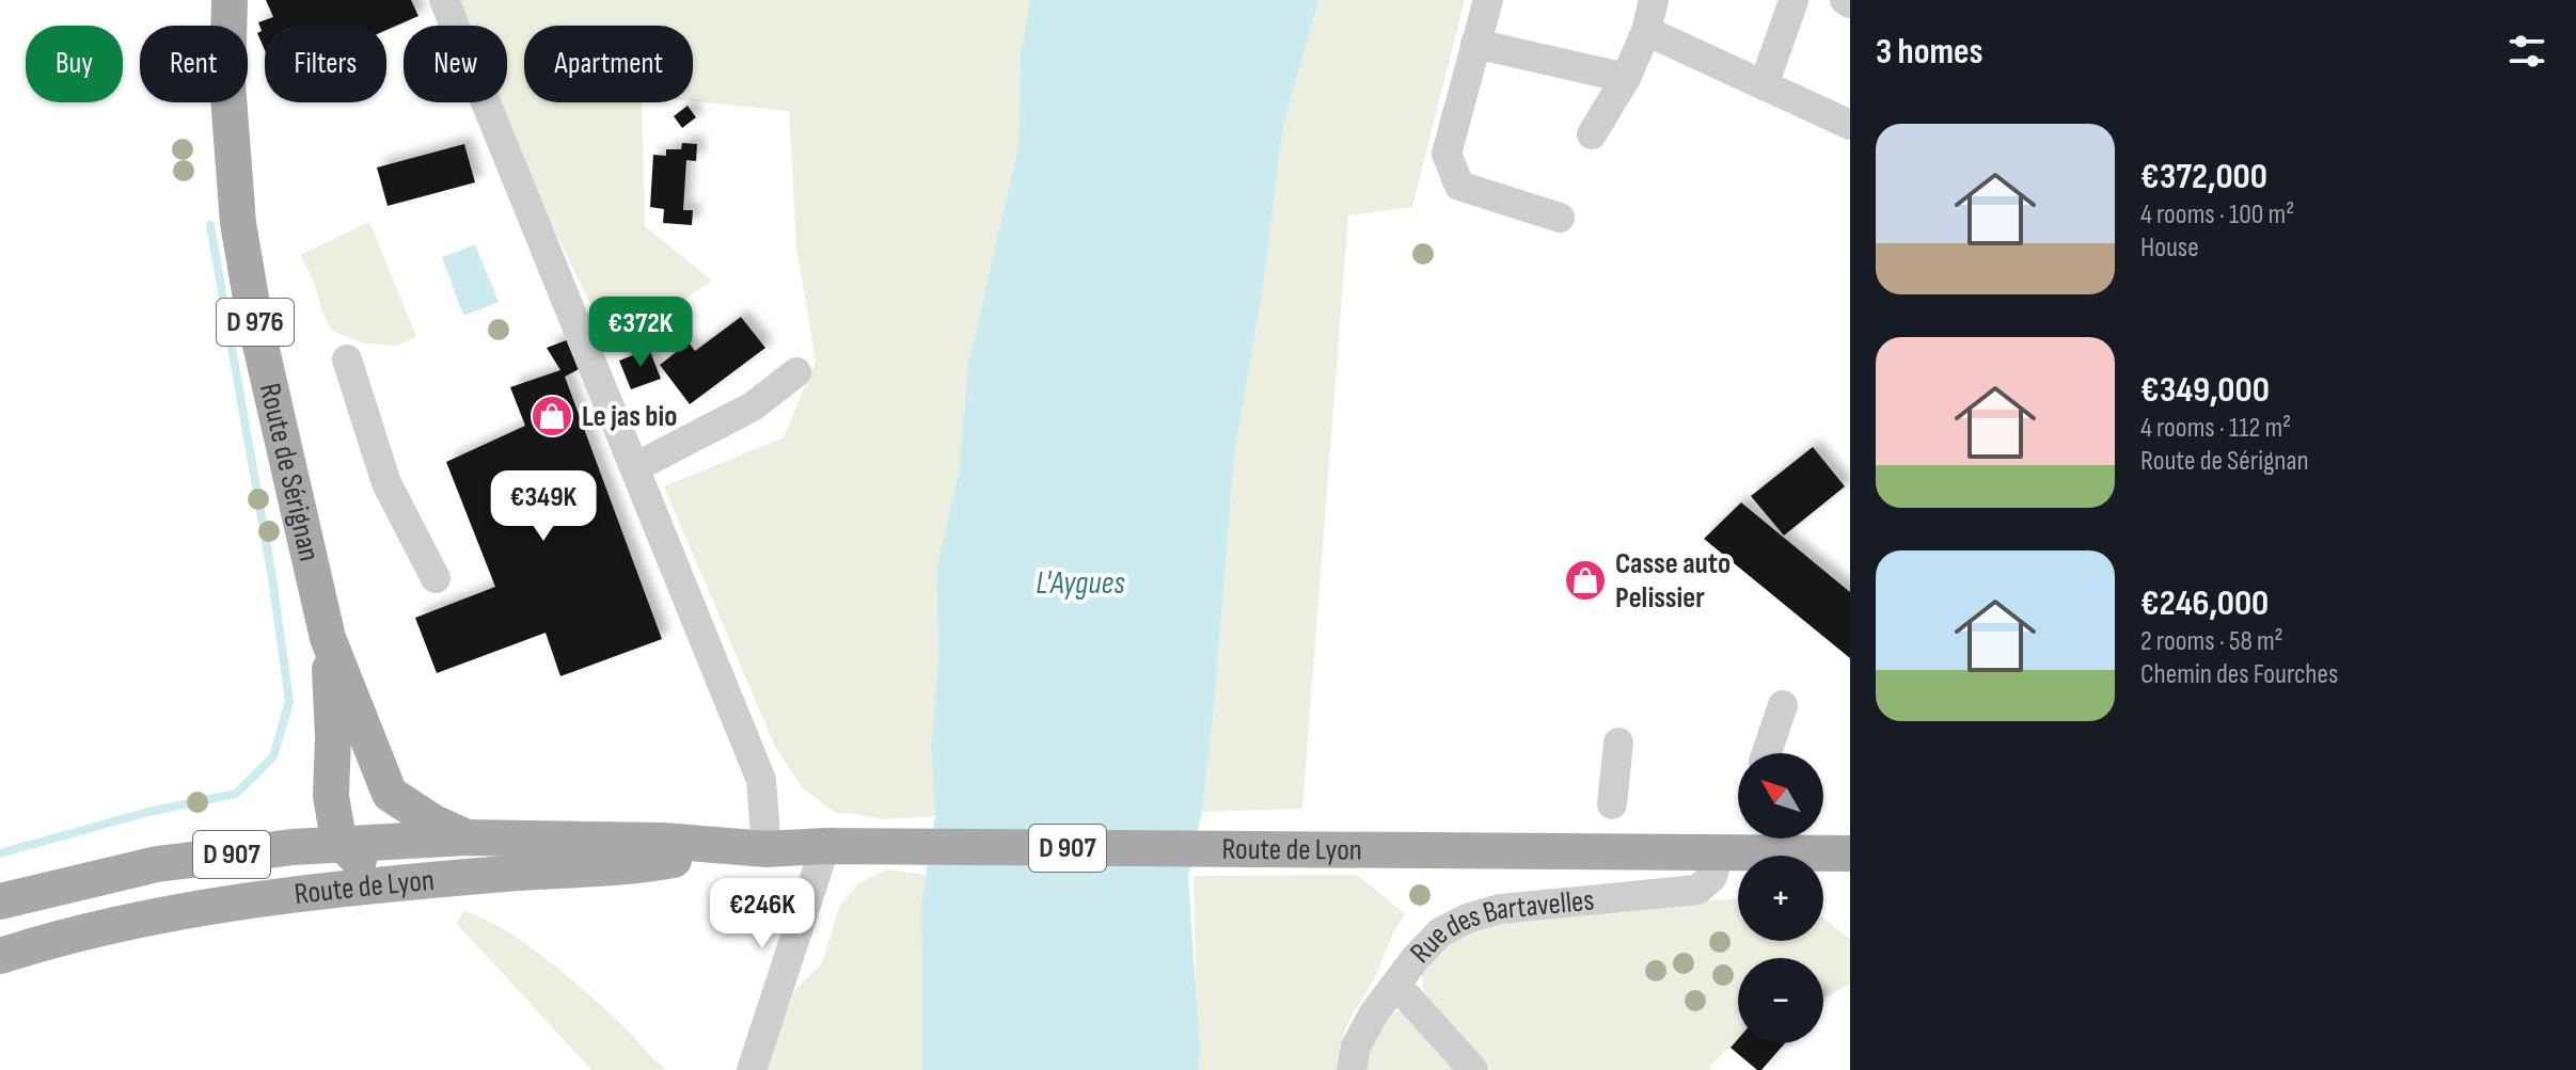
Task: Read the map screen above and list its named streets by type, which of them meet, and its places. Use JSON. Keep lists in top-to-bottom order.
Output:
{
  "streets": {
    "main road": [
      "D 976",
      "Route de Sérignan",
      "D 907",
      "Route de Lyon"
    ],
    "street": ["Rue des Bartavelles"]
  },
  "crossings": [
    ["Route de Sérignan", "Route de Lyon"],
    ["Route de Lyon", "Rue des Bartavelles"]
  ],
  "water": ["L'Aygues"],
  "places": {
    "shop": ["Le jas bio", "Casse auto Pelissier"]
  },
  "north": "top left",
  "page": {
    "heading": "3 homes",
    "chip": [
      "Buy",
      "Rent",
      "Filters",
      "New",
      "Apartment"
    ],
    "list": [
      {
        "name": "€372,000",
        "note": "4 rooms · 100 m² · House"
      },
      {
        "name": "€349,000",
        "note": "4 rooms · 112 m² · Route de Sérignan"
      },
      {
        "name": "€246,000",
        "note": "2 rooms · 58 m² · Chemin des Fourches"
      }
    ],
    "price": ["€372K", "€349K", "€246K"],
    "map_buttons": ["+", "−"]
  }
}
